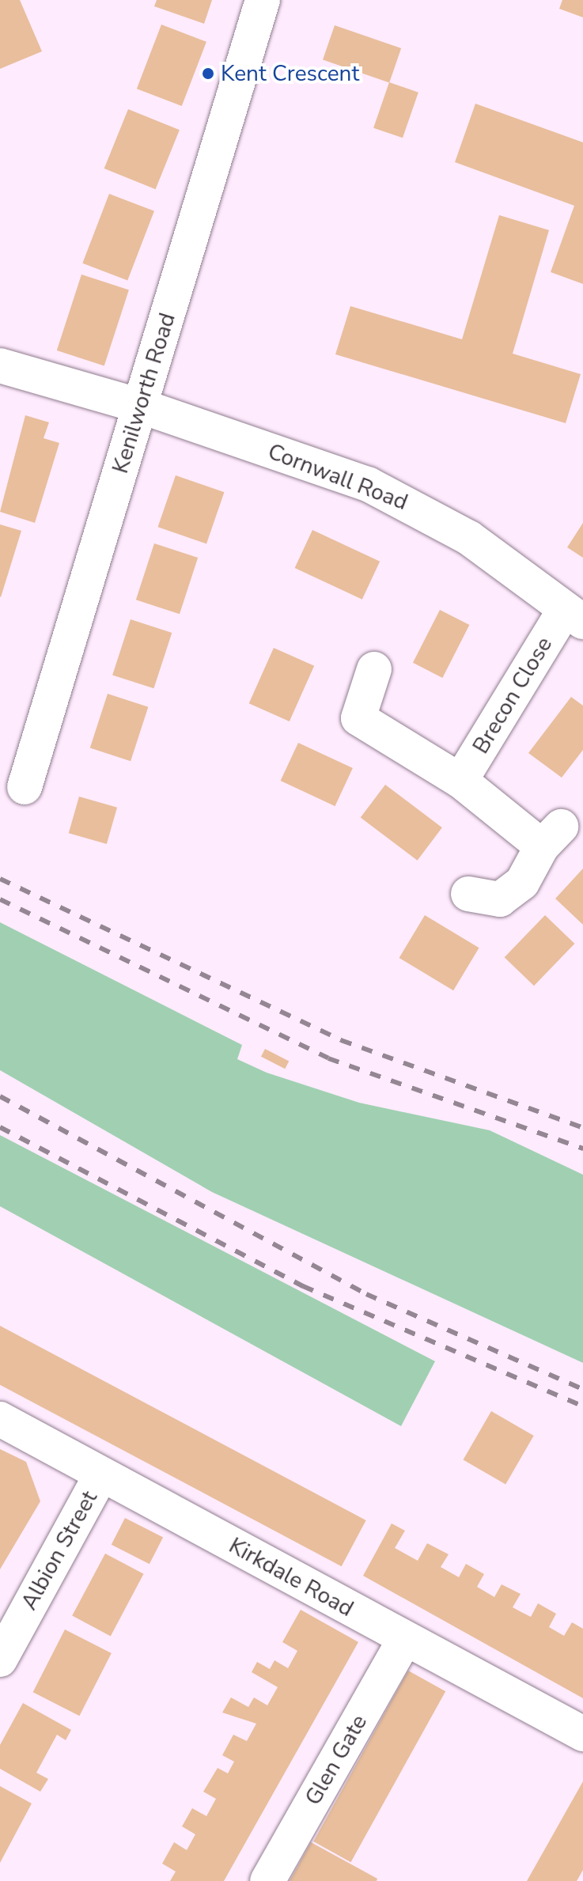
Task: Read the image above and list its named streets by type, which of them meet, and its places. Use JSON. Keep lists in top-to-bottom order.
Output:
{
  "streets": {
    "street": [
      "Kenilworth Road",
      "Cornwall Road",
      "Brecon Close",
      "Albion Street",
      "Kirkdale Road",
      "Glen Gate"
    ]
  },
  "crossings": [
    ["Kenilworth Road", "Cornwall Road"],
    ["Cornwall Road", "Brecon Close"],
    ["Albion Street", "Kirkdale Road"],
    ["Kirkdale Road", "Glen Gate"]
  ],
  "places": ["Kent Crescent"]
}
